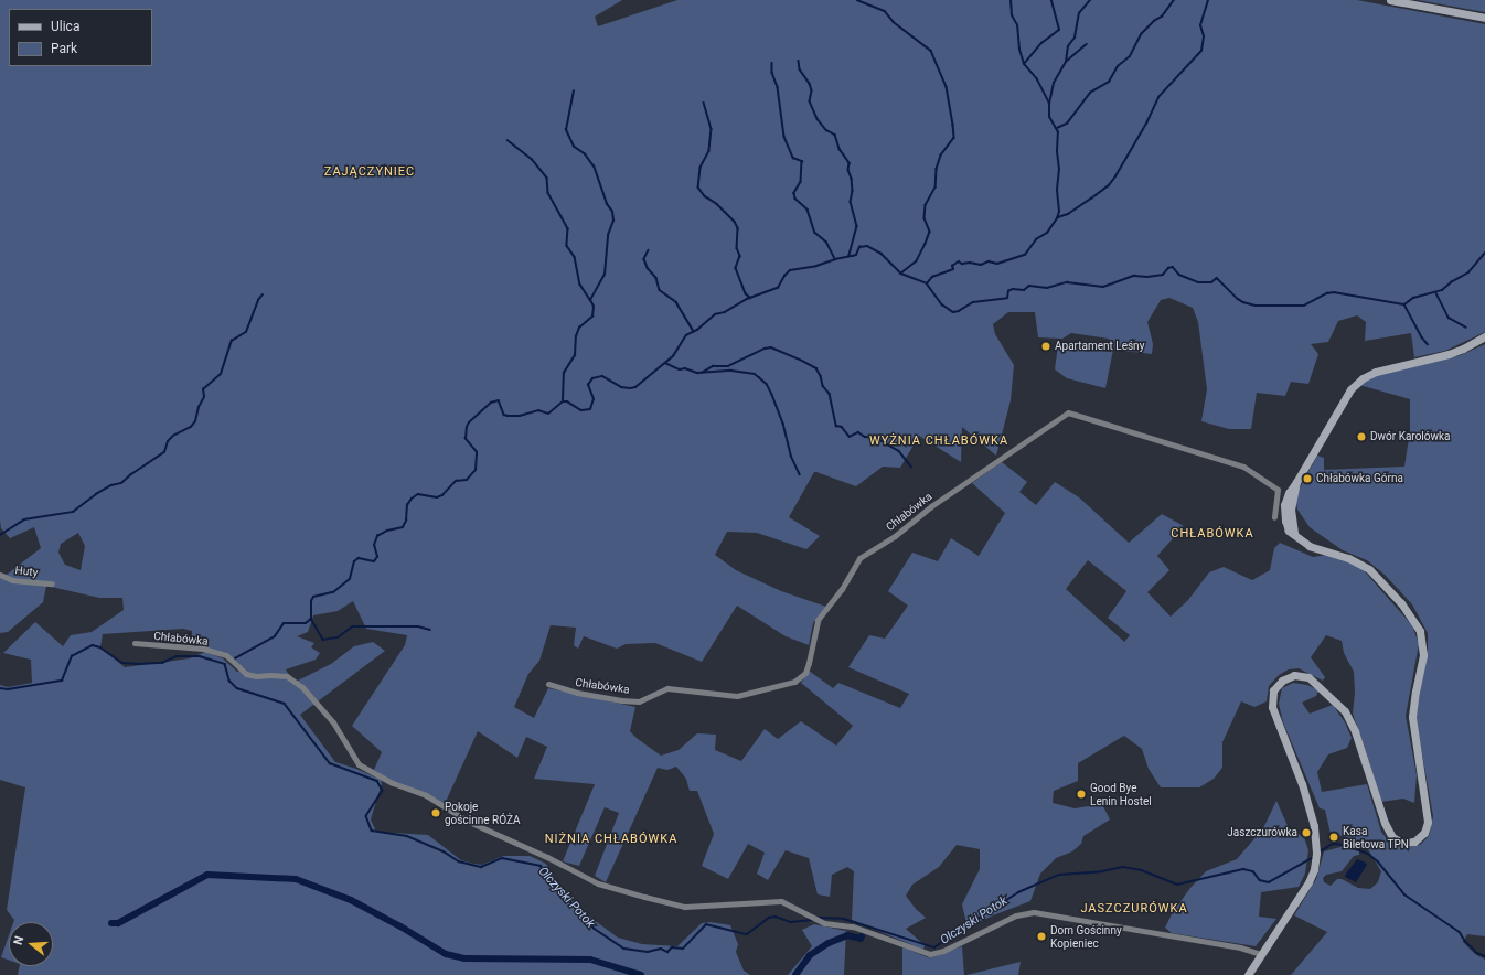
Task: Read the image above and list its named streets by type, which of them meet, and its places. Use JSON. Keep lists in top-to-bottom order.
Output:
{
  "streets": {
    "street": ["Chłabówka", "Huty"]
  },
  "districts": [
    "ZAJĄCZYNIEC",
    "WYŻNIA CHŁABÓWKA",
    "CHŁABÓWKA",
    "NIŻNIA CHŁABÓWKA",
    "JASZCZURÓWKA"
  ],
  "water": ["Olczyski Potok"],
  "places": [
    "Apartament Leśny",
    "Dwór Karolówka",
    "Chłabówka Górna",
    "Good Bye Lenin Hostel",
    "Pokoje gościnne RÓŻA",
    "Jaszczurówka",
    "Kasa Biletowa TPN",
    "Dom Gościnny Kopieniec"
  ],
  "legend": ["Ulica", "Park"],
  "north": "left"
}
